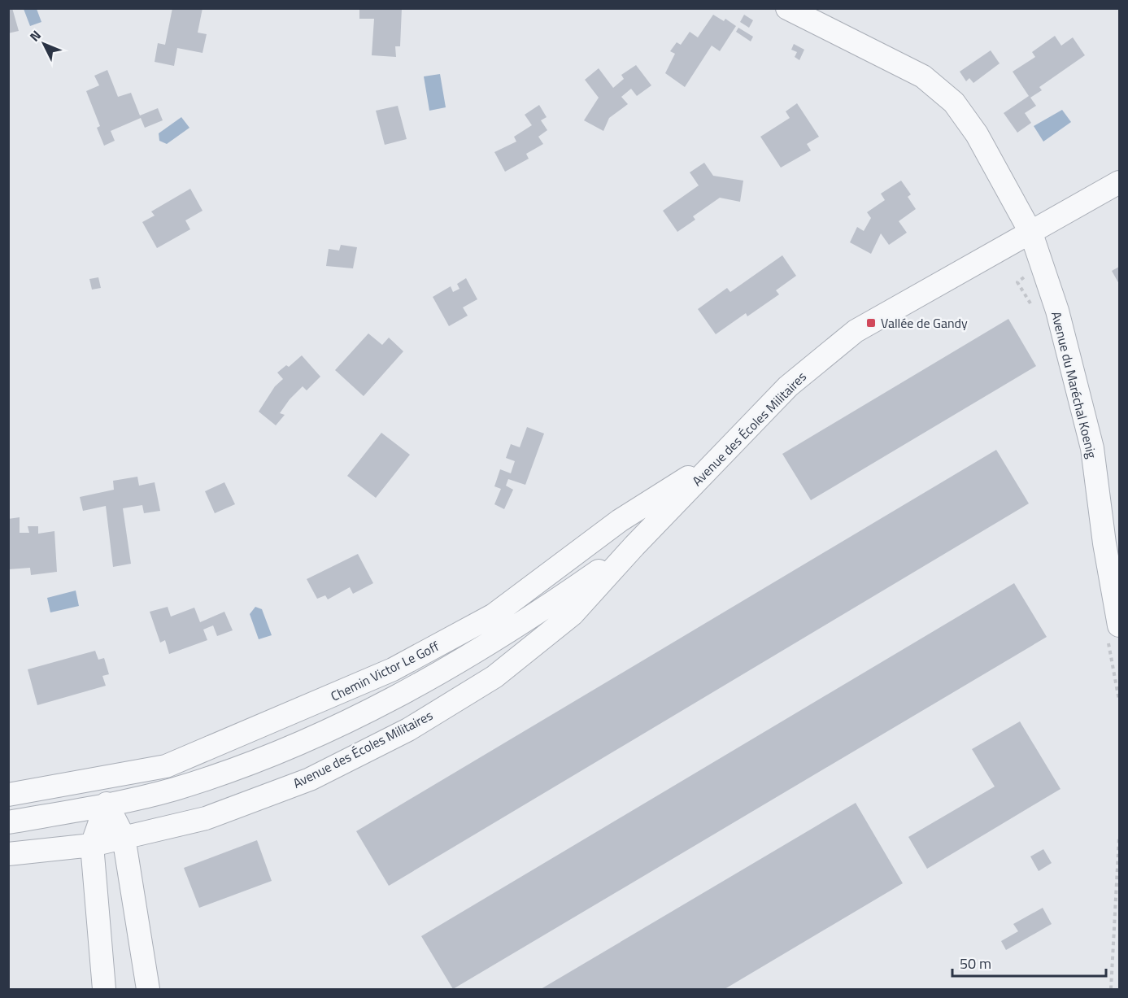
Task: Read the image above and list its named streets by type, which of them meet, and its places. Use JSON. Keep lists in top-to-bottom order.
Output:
{
  "streets": {
    "street": ["Avenue du Maréchal Koenig", "Avenue des Écoles Militaires", "Chemin Victor Le Goff"]
  },
  "crossings": [
    ["Avenue du Maréchal Koenig", "Avenue des Écoles Militaires"],
    ["Avenue des Écoles Militaires", "Chemin Victor Le Goff"]
  ],
  "places": {
    "transit": ["Vallée de Gandy"]
  },
  "scale_bar": "50 m",
  "north": "top left"
}
